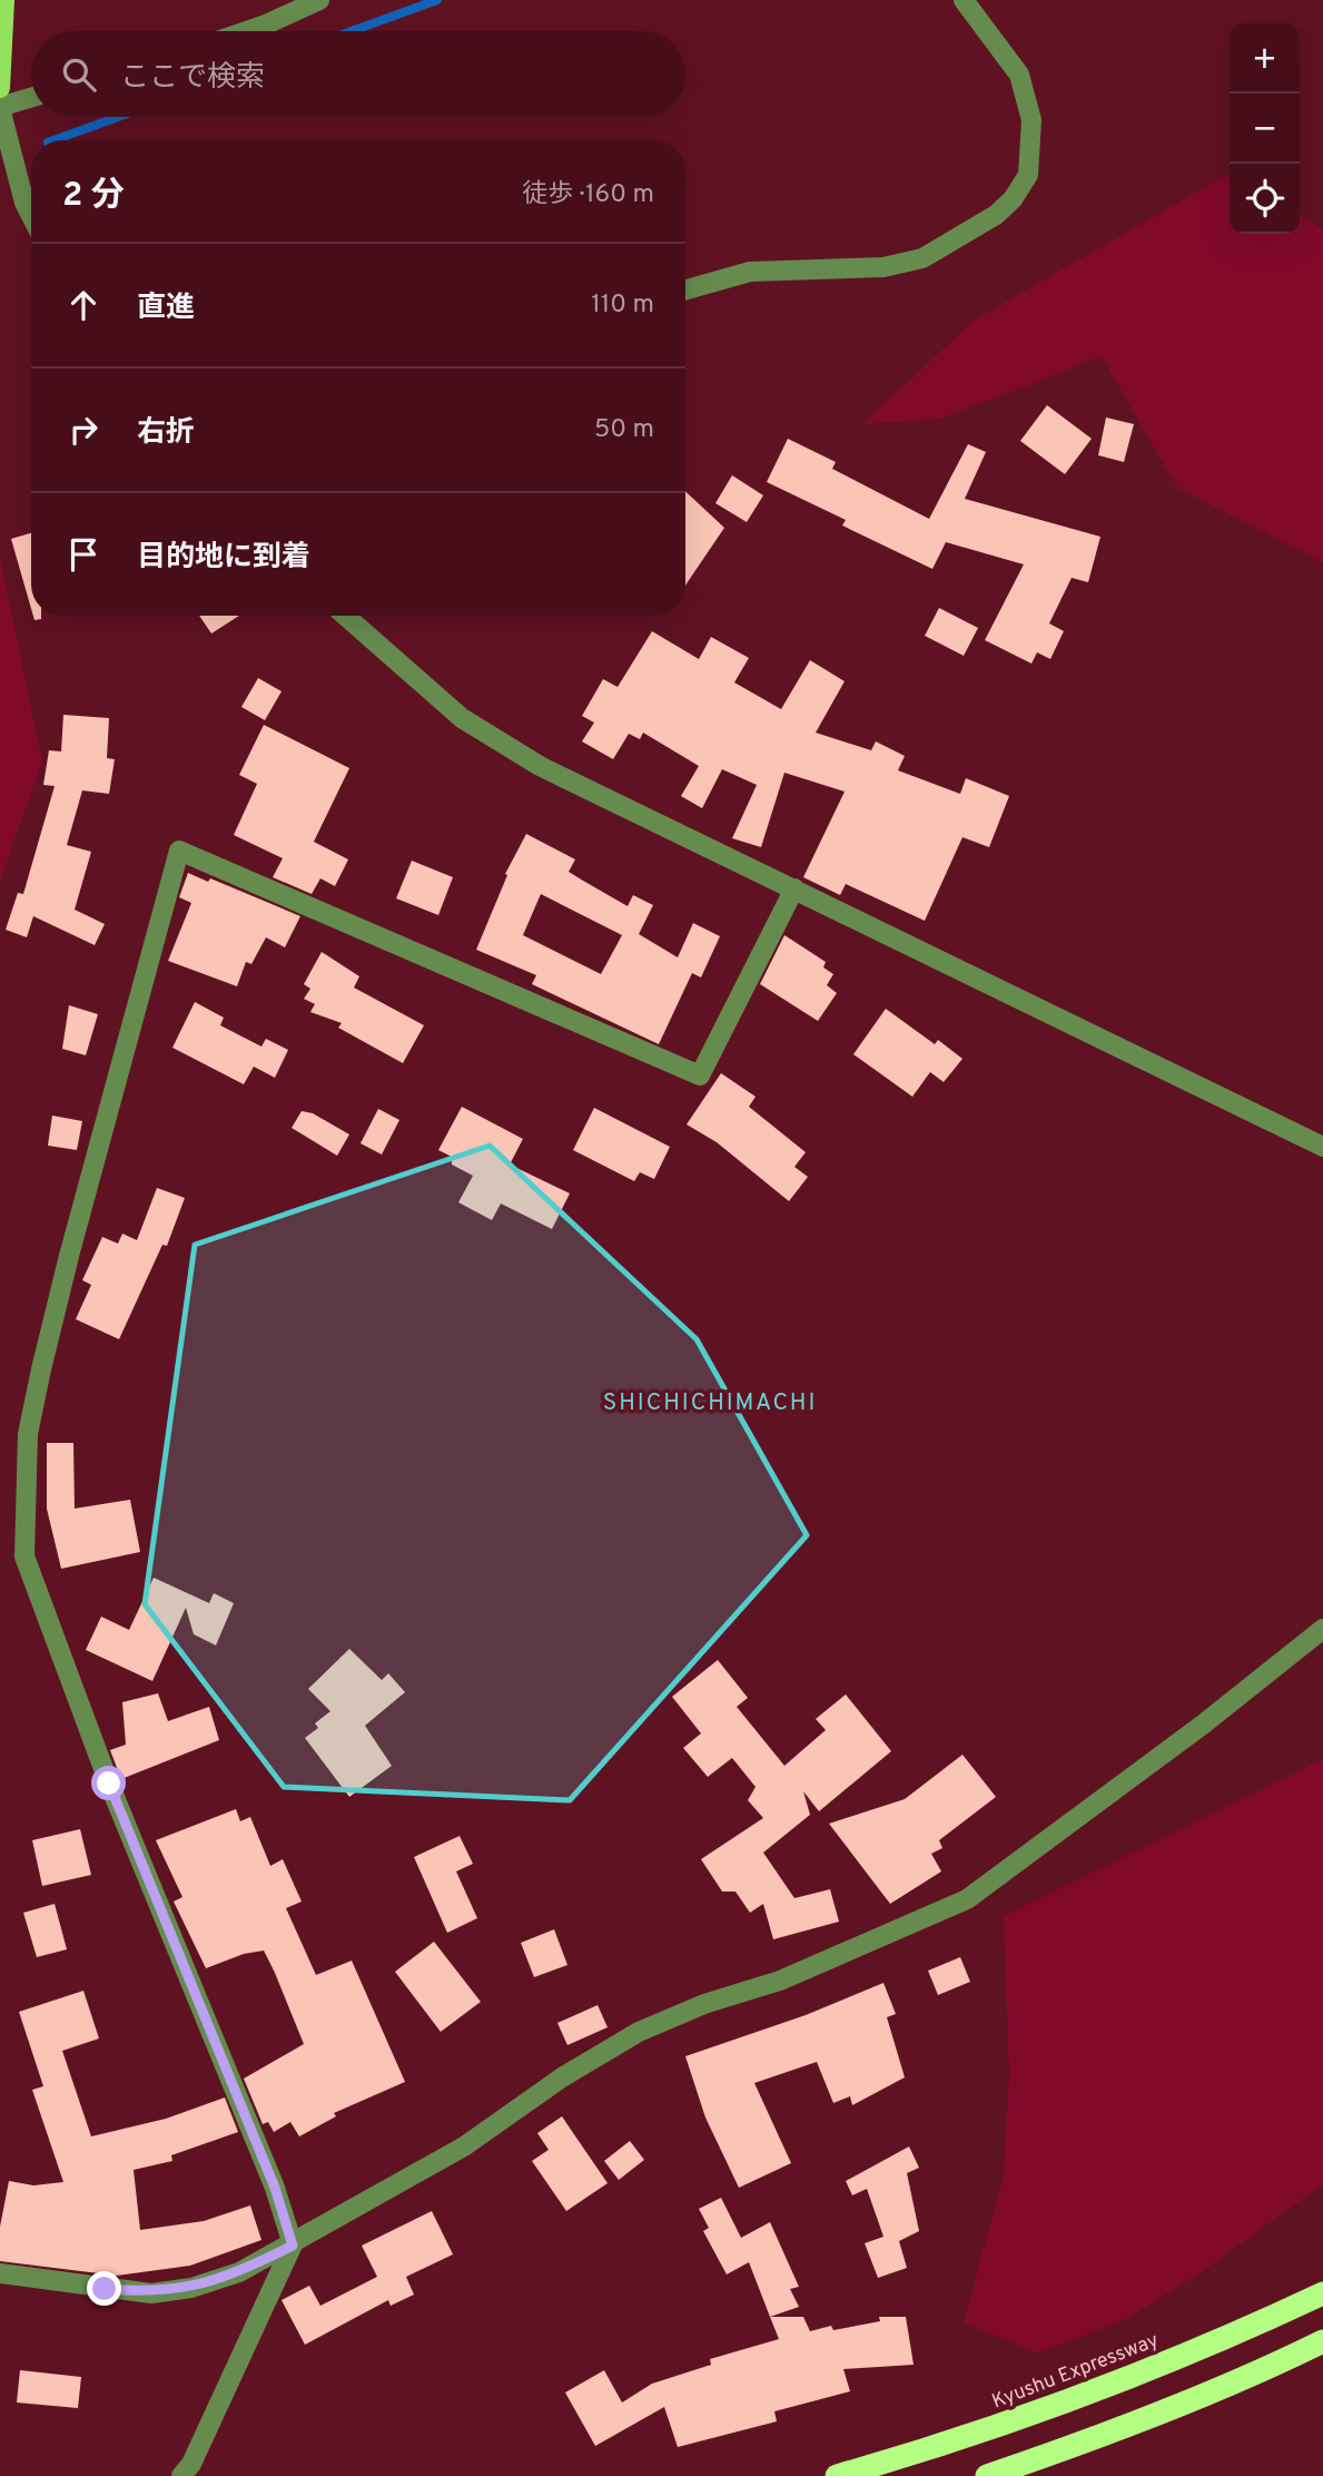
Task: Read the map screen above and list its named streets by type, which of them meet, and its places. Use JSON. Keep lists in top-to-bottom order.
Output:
{
  "streets": {
    "highway": ["Kyushu Expressway"]
  },
  "districts": ["SHICHICHIMACHI"],
  "page": {
    "map_buttons": ["+", "−"],
    "search": "ここで検索",
    "heading": ["2 分", "徒歩 · 160 m"],
    "list": [
      ["直進", "110 m"],
      ["右折", "50 m"],
      "目的地に到着"
    ]
  }
}
